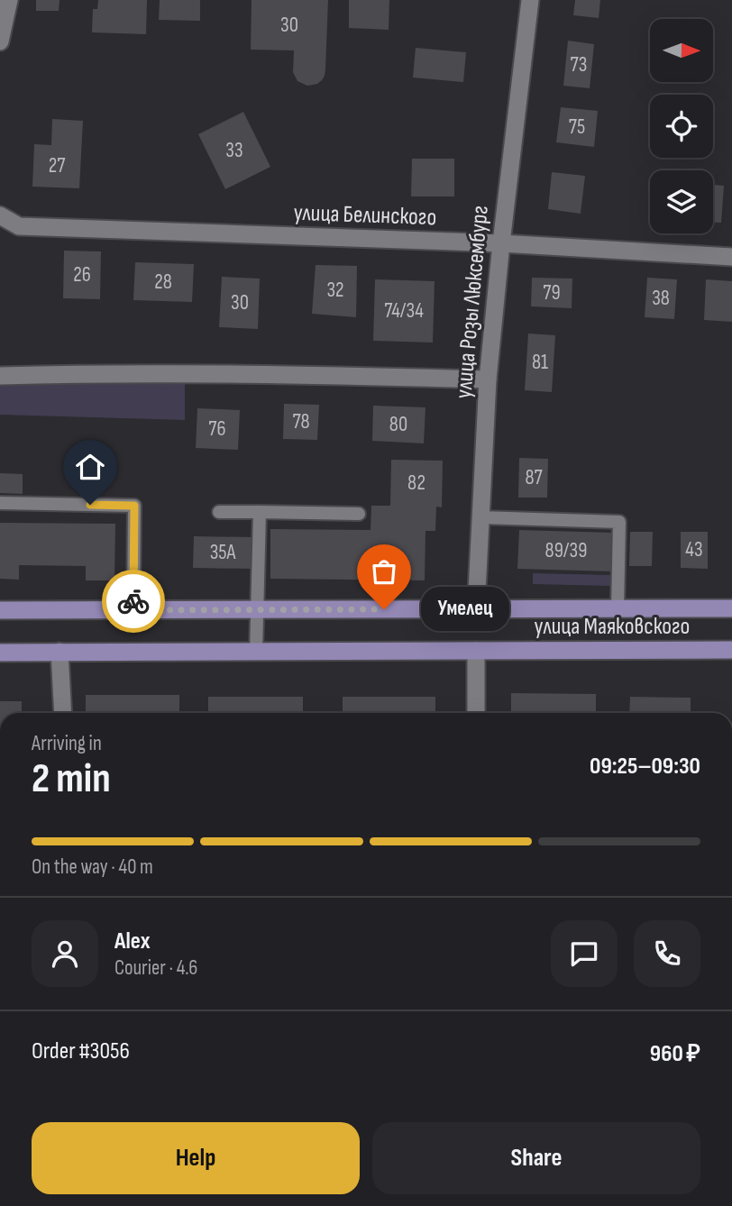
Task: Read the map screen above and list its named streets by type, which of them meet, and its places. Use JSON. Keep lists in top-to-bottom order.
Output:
{
  "streets": {
    "main road": ["улица Маяковского"],
    "street": ["улица Белинского", "улица Розы Люксембург"]
  },
  "crossings": [
    ["улица Белинского", "улица Розы Люксембург"],
    ["улица Розы Люксембург", "улица Маяковского"]
  ],
  "places": ["Умелец"],
  "house_numbers": [
    "30",
    "73",
    "75",
    "33",
    "27",
    "26",
    "28",
    "32",
    "79",
    "38",
    "30",
    "74/34",
    "81",
    "78",
    "80",
    "76",
    "87",
    "82",
    "43",
    "89/39",
    "35А"
  ],
  "north": "right",
  "page": {
    "bubble": "Умелец",
    "heading": ["2 min", "Arriving in", "09:25–09:30"],
    "panel": [
      "Alex",
      "Courier · 4.6",
      "Order #3056",
      "960 ₽"
    ],
    "bar": "On the way · 40 m",
    "buttons": ["Help", "Share"]
  }
}
